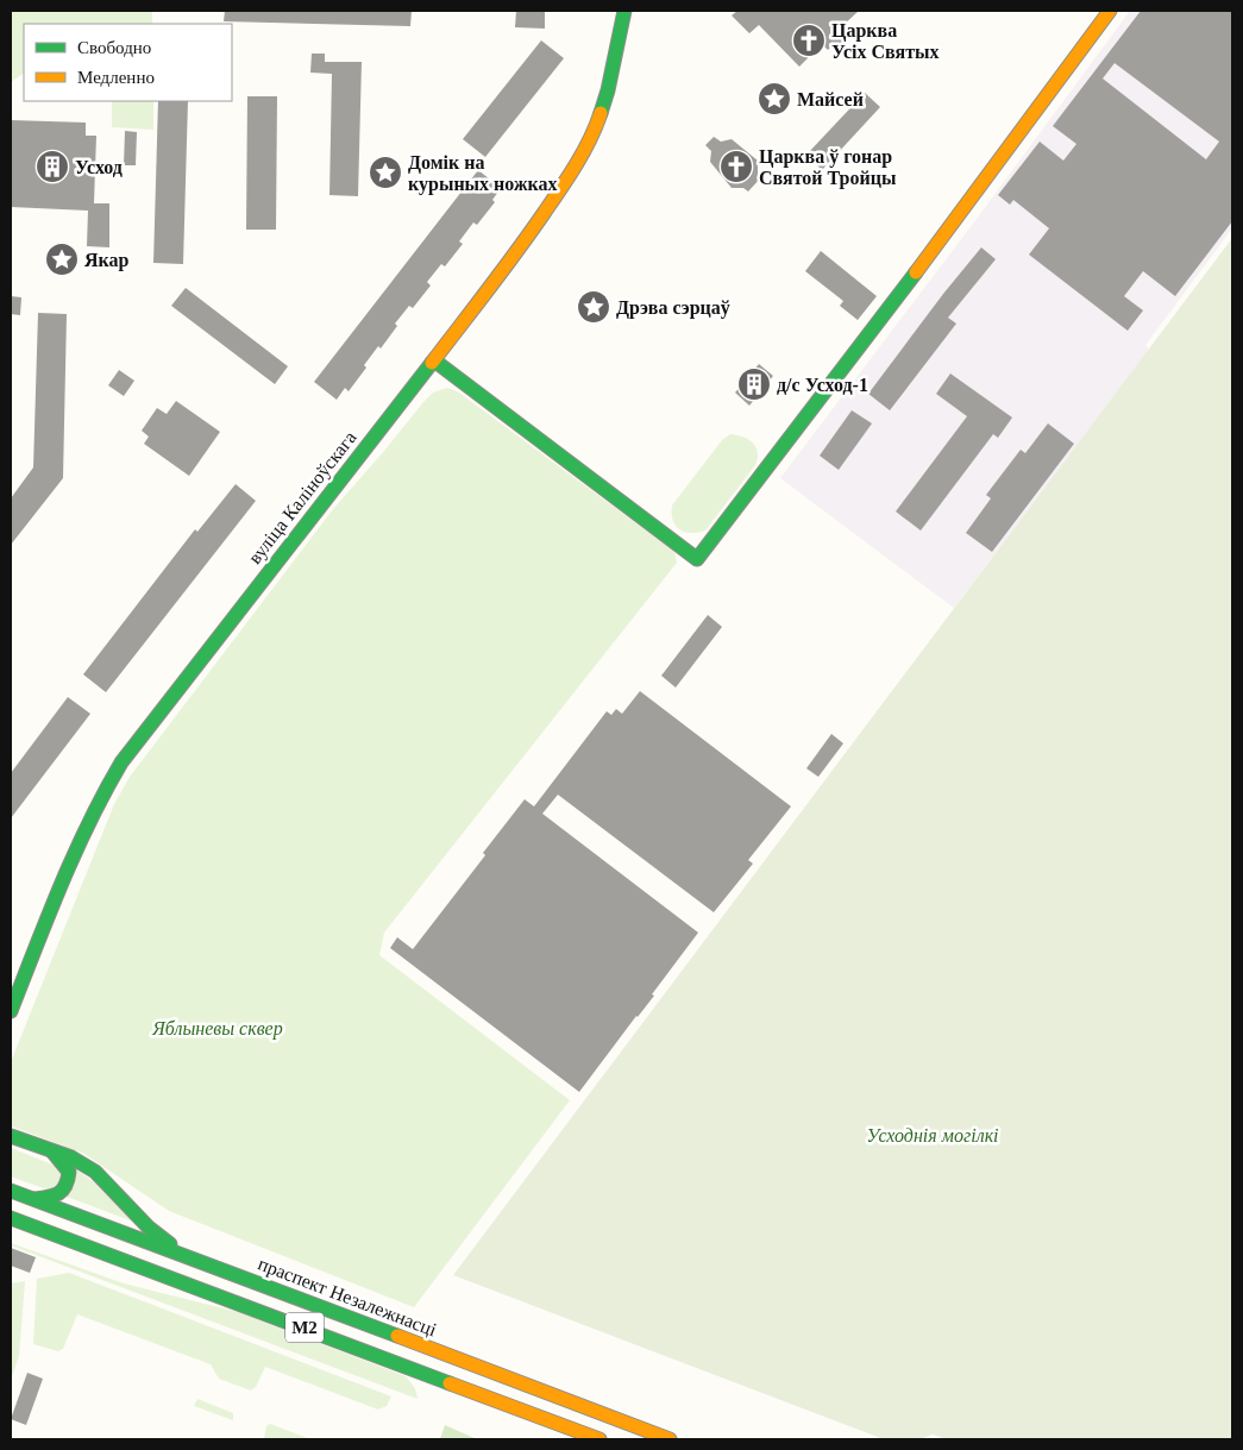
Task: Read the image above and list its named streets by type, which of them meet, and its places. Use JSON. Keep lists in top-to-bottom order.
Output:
{
  "streets": {
    "main road": ["вуліца Каліноўскага", "праспект Незалежнасці", "М2"]
  },
  "parks": ["Яблыневы сквер", "Усходнія могілкі"],
  "places": {
    "church": ["Царква Усіх Святых", "Царква ў гонар Святой Тройцы"],
    "place": [
      "Майсей",
      "Домік на курыных ножках",
      "Якар",
      "Дрэва сэрцаў"
    ],
    "building": ["Усход", "д/с Усход-1"]
  },
  "legend": ["Свободно", "Медленно"]
}
